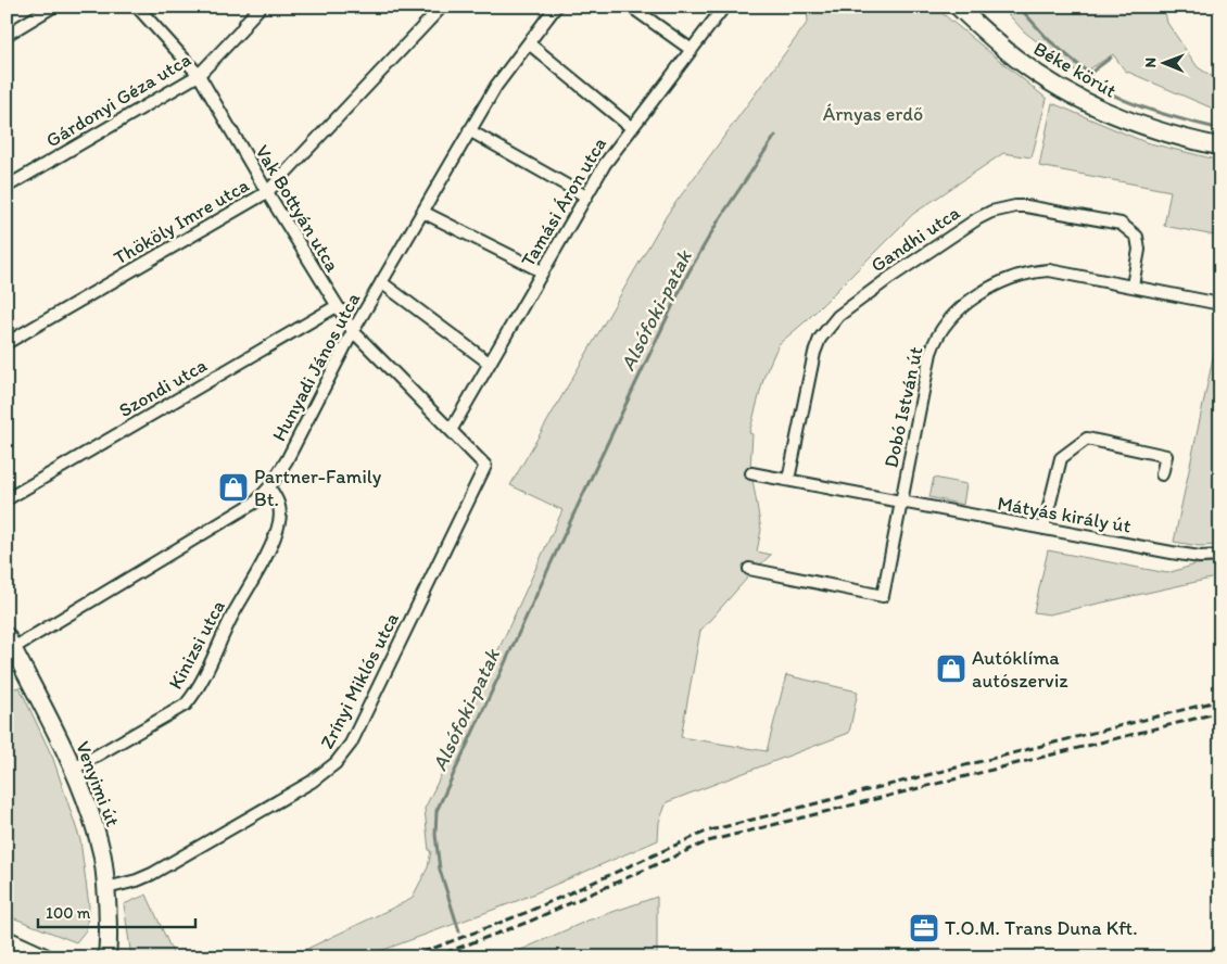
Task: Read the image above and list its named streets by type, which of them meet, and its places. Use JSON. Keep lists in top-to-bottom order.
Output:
{
  "streets": {
    "street": [
      "Béke körút",
      "Gárdonyi Géza utca",
      "Tamási Áron utca",
      "Vak Bottyán utca",
      "Thököly Imre utca",
      "Gandhi utca",
      "Hunyadi János utca",
      "Szondi utca",
      "Dobó István út",
      "Mátyás király út",
      "Kinizsi utca",
      "Zrínyi Miklós utca",
      "Venyimi út"
    ]
  },
  "crossings": [
    ["Gárdonyi Géza utca", "Vak Bottyán utca"],
    ["Tamási Áron utca", "Vak Bottyán utca"],
    ["Vak Bottyán utca", "Thököly Imre utca"],
    ["Vak Bottyán utca", "Hunyadi János utca"],
    ["Vak Bottyán utca", "Szondi utca"],
    ["Vak Bottyán utca", "Zrínyi Miklós utca"],
    ["Gandhi utca", "Dobó István út"],
    ["Hunyadi János utca", "Kinizsi utca"],
    ["Hunyadi János utca", "Venyimi út"],
    ["Dobó István út", "Mátyás király út"],
    ["Kinizsi utca", "Venyimi út"],
    ["Zrínyi Miklós utca", "Venyimi út"]
  ],
  "water": ["Alsófoki-patak"],
  "parks": ["Árnyas erdő"],
  "places": {
    "shop": ["Partner-Family Bt.", "Autóklíma autószerviz"],
    "office": ["T.O.M. Trans Duna Kft."]
  },
  "scale_bar": "100 m",
  "north": "left"
}
